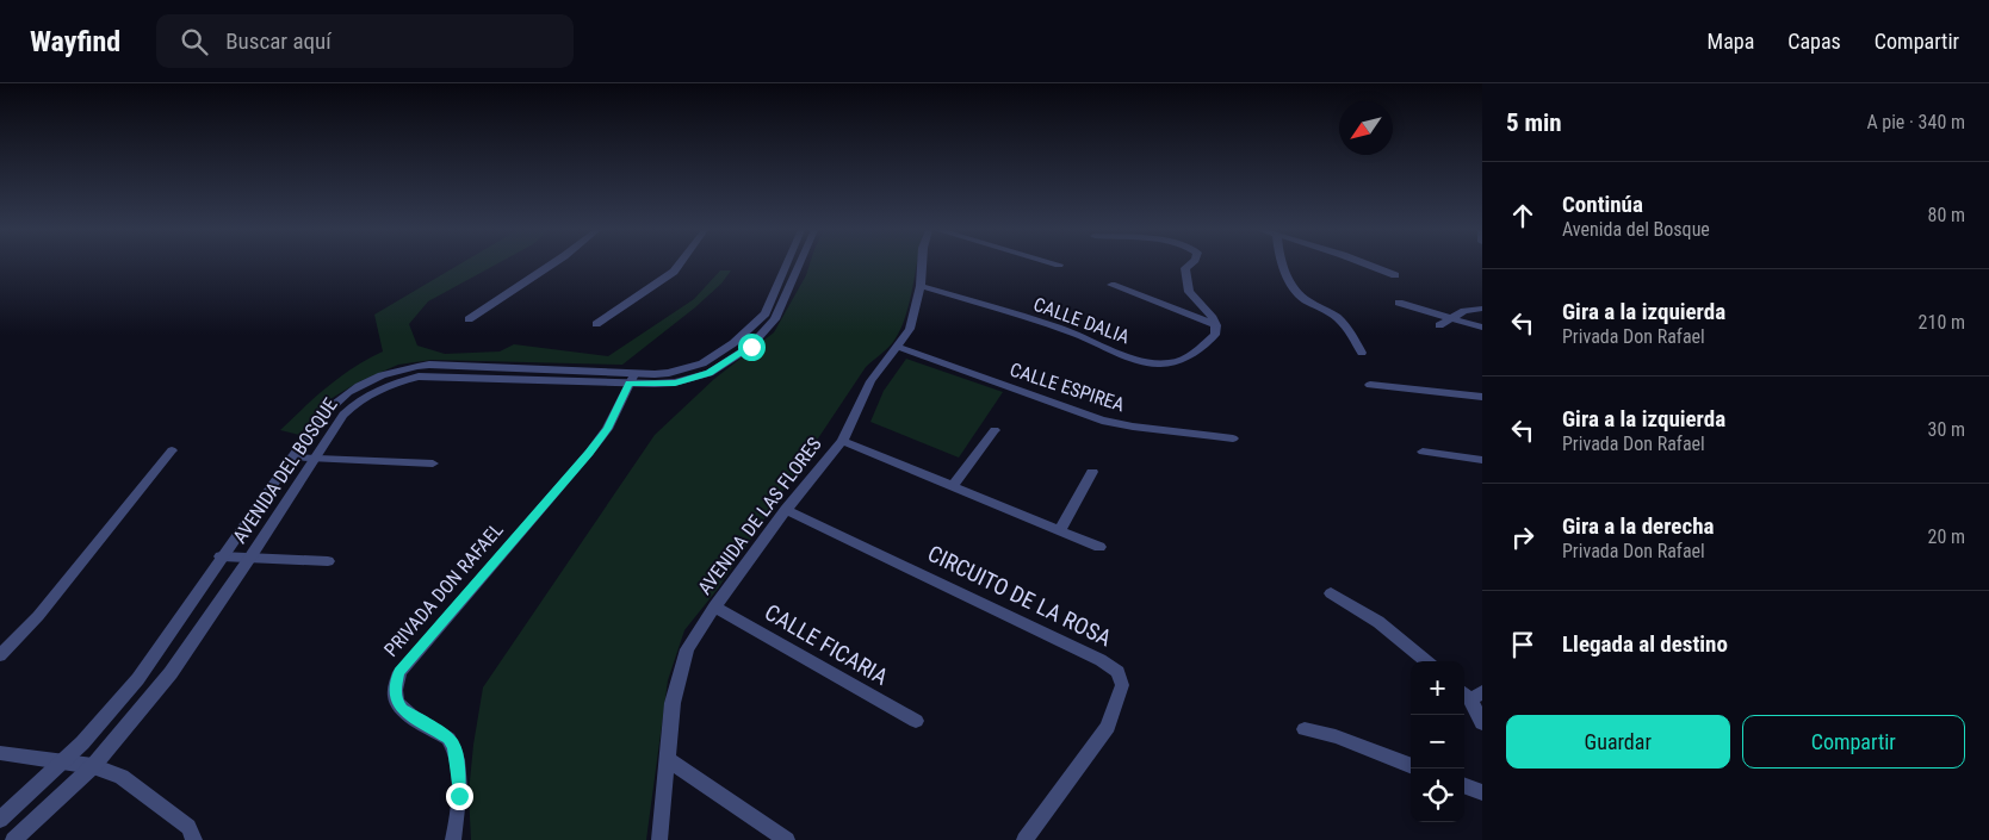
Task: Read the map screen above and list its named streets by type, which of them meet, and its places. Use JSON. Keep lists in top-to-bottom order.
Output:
{
  "streets": {
    "street": [
      "CALLE DALIA",
      "CALLE ESPIREA",
      "AVENIDA DEL BOSQUE",
      "AVENIDA DE LAS FLORES",
      "PRIVADA DON RAFAEL",
      "CIRCUITO DE LA ROSA",
      "CALLE FICARIA"
    ]
  },
  "crossings": [
    ["CALLE DALIA", "AVENIDA DE LAS FLORES"],
    ["CALLE ESPIREA", "AVENIDA DE LAS FLORES"],
    ["AVENIDA DEL BOSQUE", "PRIVADA DON RAFAEL"],
    ["AVENIDA DE LAS FLORES", "CIRCUITO DE LA ROSA"],
    ["AVENIDA DE LAS FLORES", "CALLE FICARIA"]
  ],
  "north": "bottom left",
  "page": {
    "header": "Wayfind",
    "search": "Buscar aquí",
    "nav": ["Mapa", "Capas", "Compartir"],
    "heading": ["5 min", "A pie · 340 m"],
    "list": [
      ["Continúa", "Avenida del Bosque", "80 m"],
      ["Gira a la izquierda", "Privada Don Rafael", "210 m"],
      ["Gira a la izquierda", "Privada Don Rafael", "30 m"],
      ["Gira a la derecha", "Privada Don Rafael", "20 m"],
      "Llegada al destino"
    ],
    "map_buttons": ["+", "−"],
    "buttons": ["Guardar", "Compartir"]
  }
}
